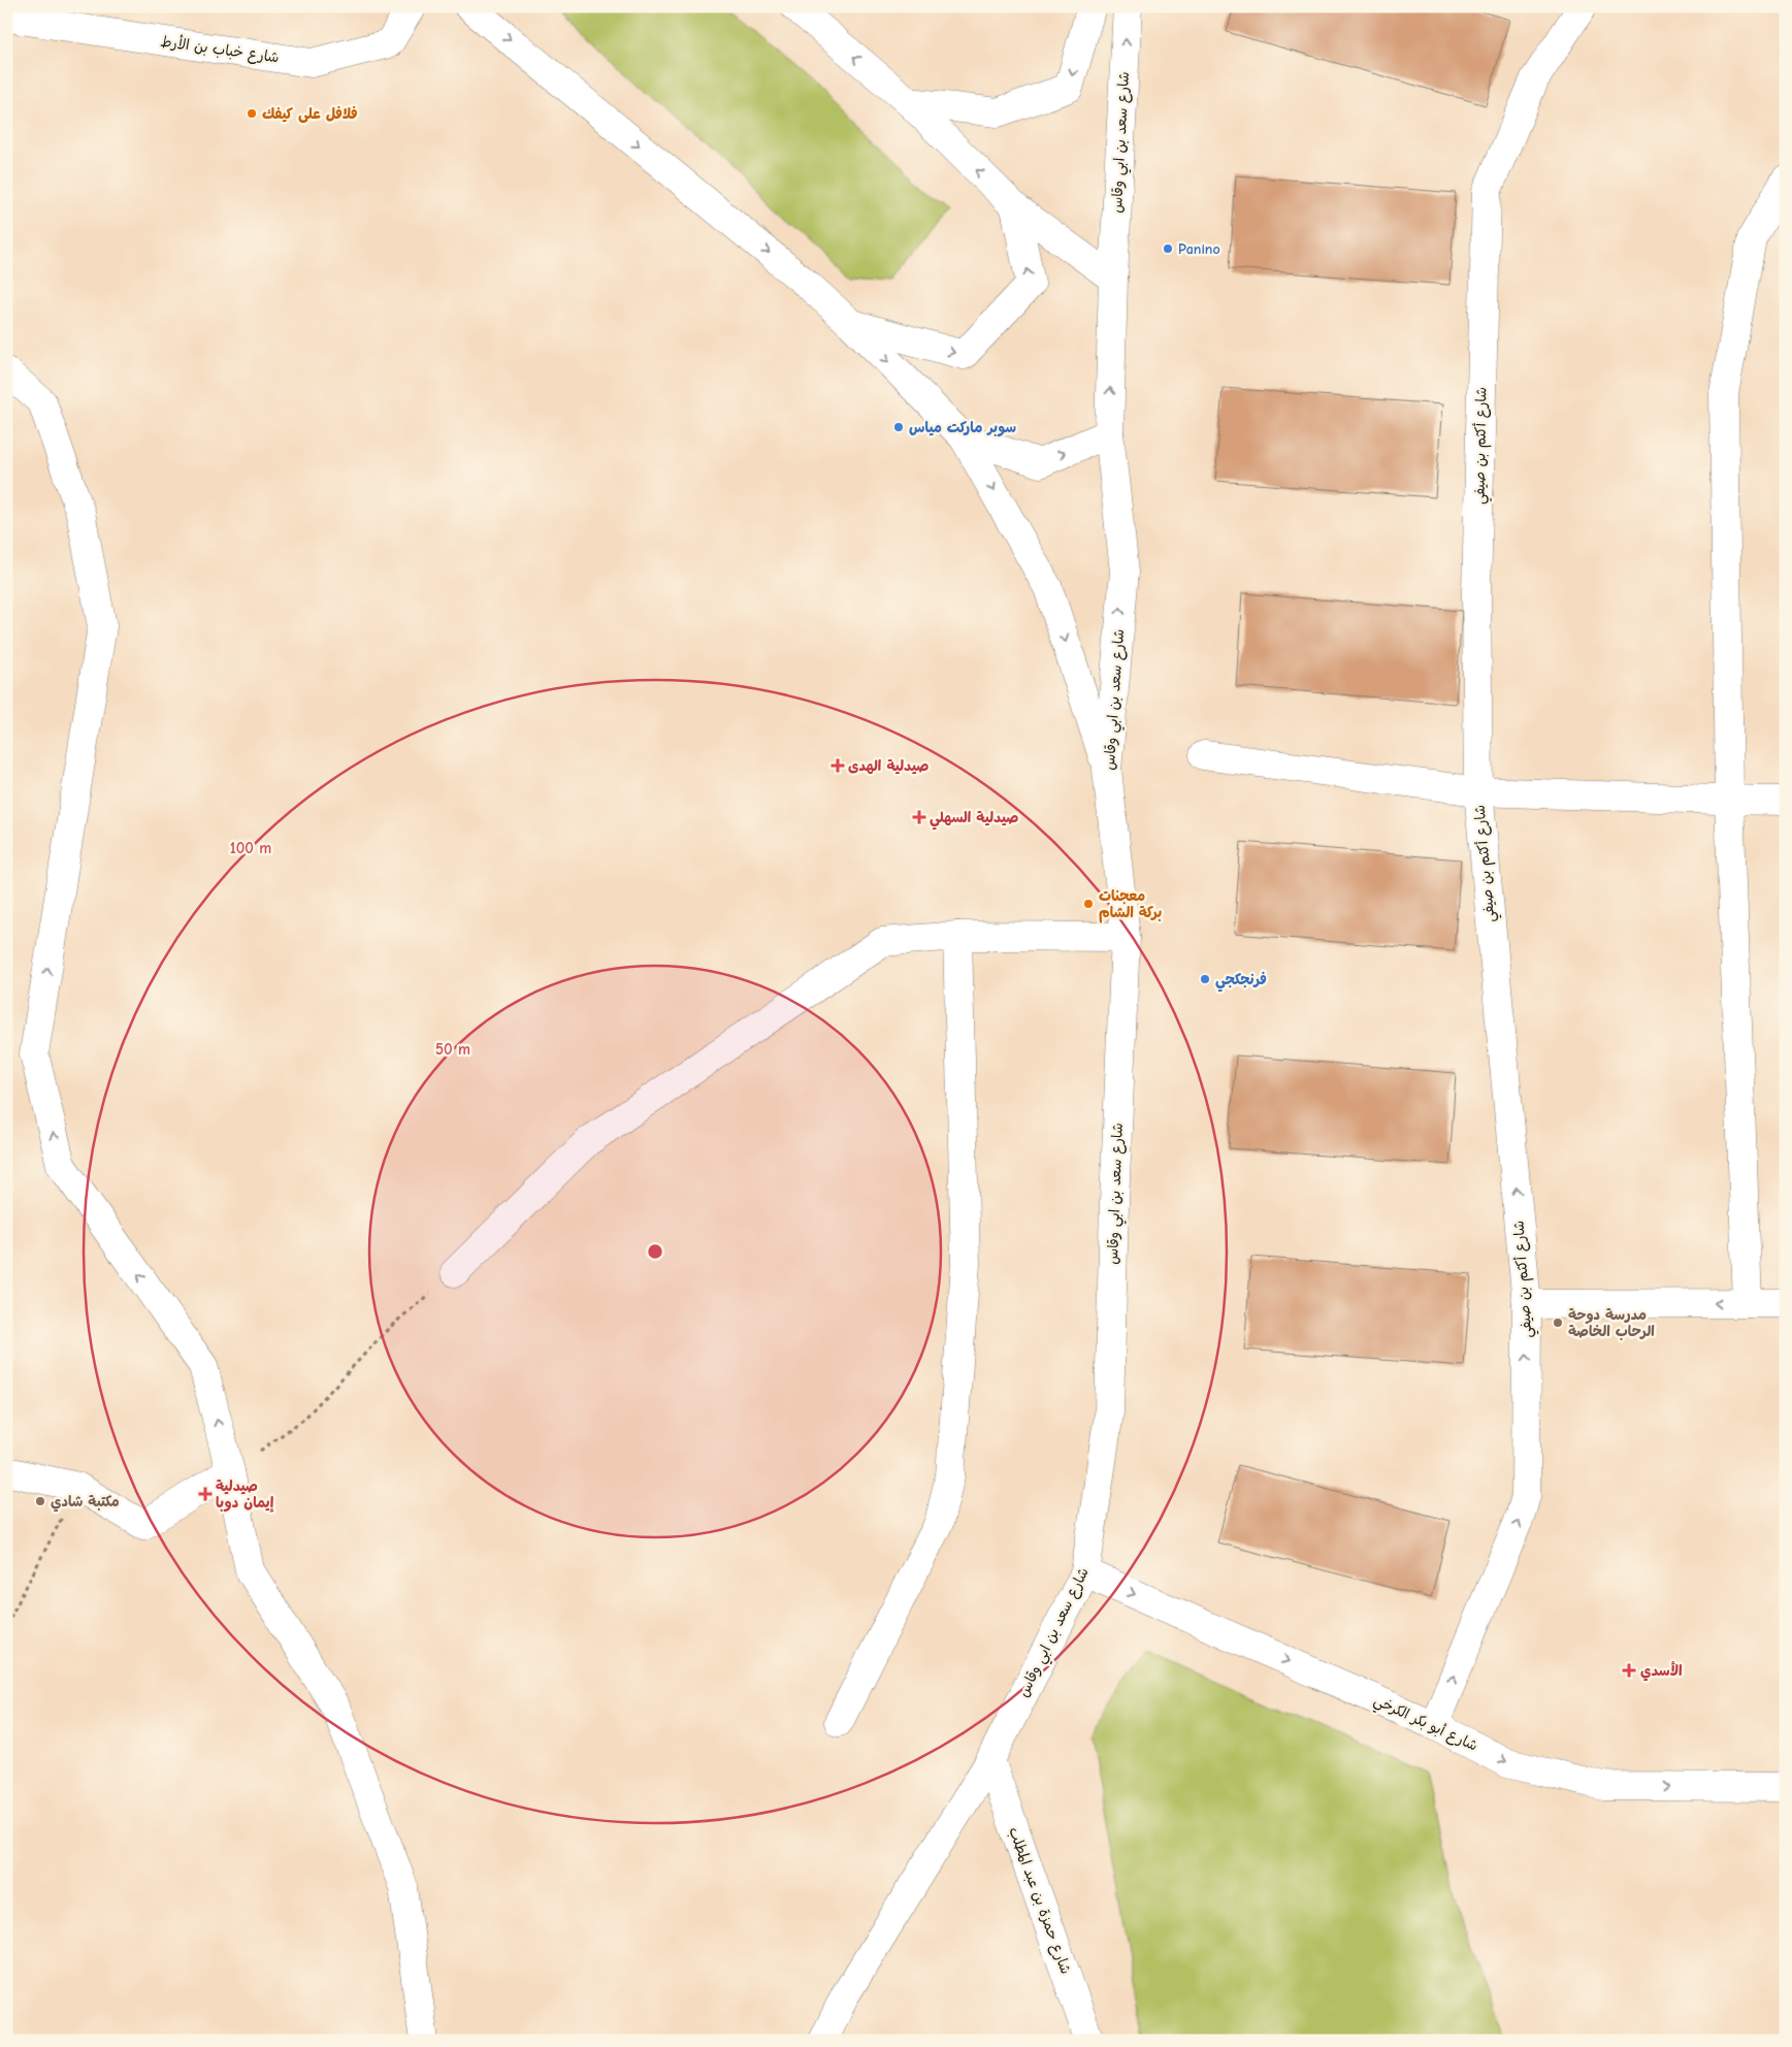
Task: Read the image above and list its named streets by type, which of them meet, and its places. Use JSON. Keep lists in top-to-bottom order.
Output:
{
  "streets": {
    "street": [
      "شارع خباب بن الأرط",
      "شارع سعد بن ابي وقاس",
      "شارع أكثم بن صيفي",
      "شارع أبو بكر الكرخي",
      "شارع حمزة بن عبد المطلب"
    ]
  },
  "crossings": [
    ["شارع سعد بن ابي وقاس", "شارع أبو بكر الكرخي"],
    ["شارع سعد بن ابي وقاس", "شارع حمزة بن عبد المطلب"],
    ["شارع أكثم بن صيفي", "شارع أبو بكر الكرخي"]
  ],
  "one_way": ["شارع أبو بكر الكرخي"],
  "places": {
    "other": [
      "فلافل على كيفك",
      "Panino",
      "سوبر ماركت مياس",
      "معجنات بركة الشام",
      "فرنجكجي",
      "مدرسة دوحة الرحاب الخاصة",
      "مكتبة شادي"
    ],
    "health": [
      "صيدلية الهدى",
      "صيدلية السهلي",
      "صيدلية إيمان دوبا",
      "الأسدي"
    ]
  },
  "rings": ["100 m", "50 m"]
}
